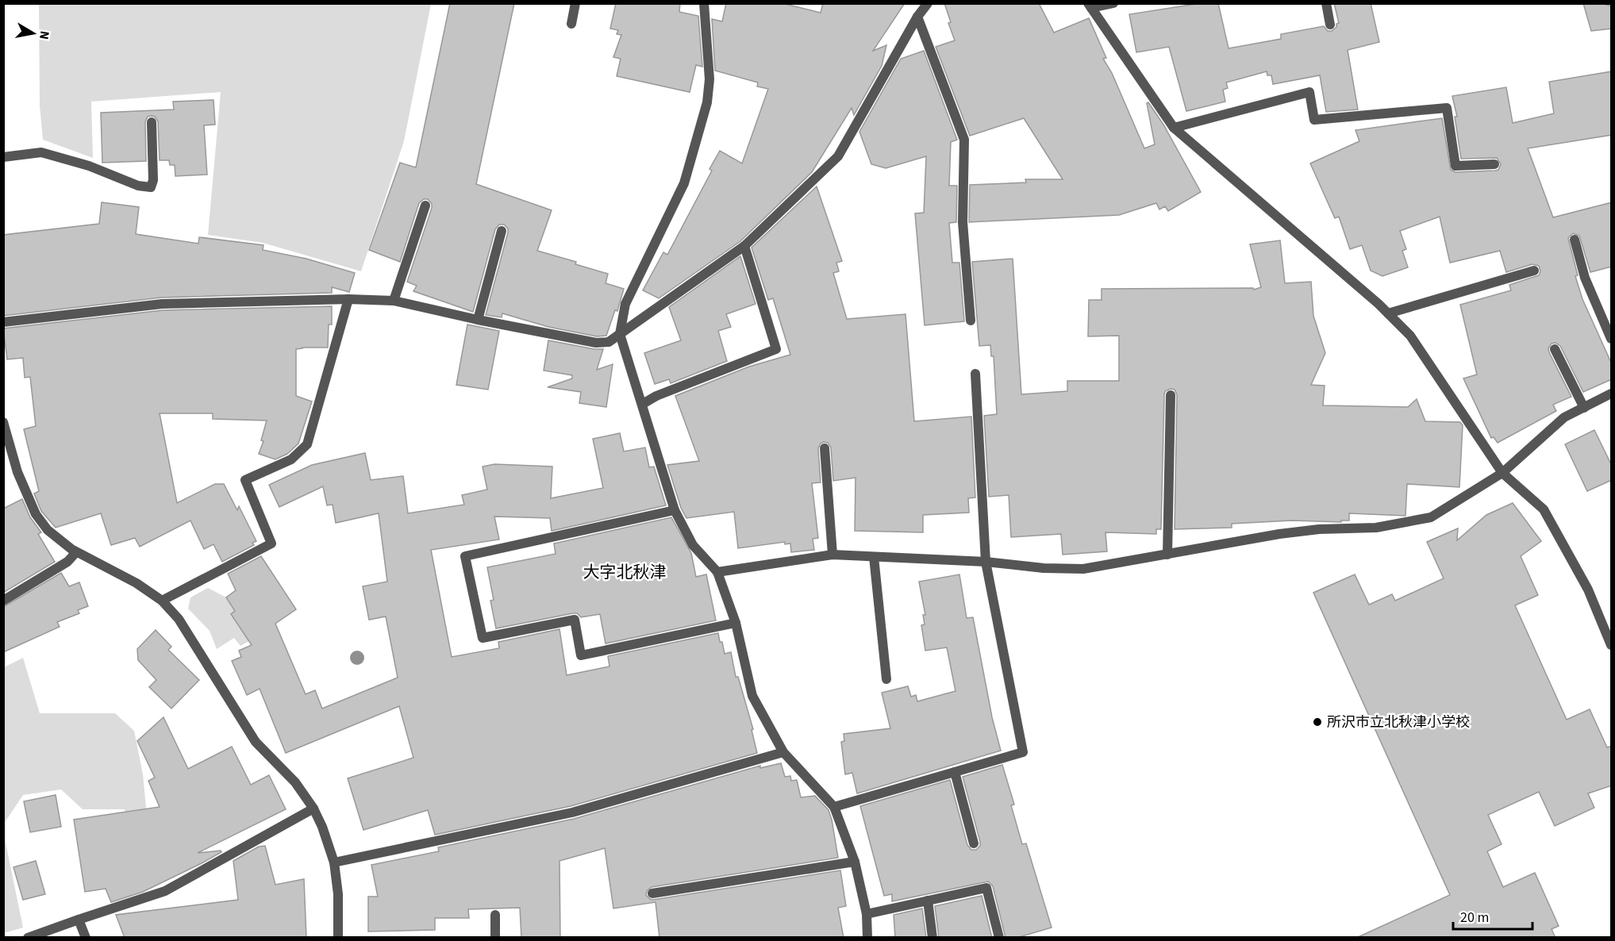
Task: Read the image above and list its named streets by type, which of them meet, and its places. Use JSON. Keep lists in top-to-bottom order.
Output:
{
  "districts": ["大字北秋津"],
  "places": ["所沢市立北秋津小学校"],
  "scale_bar": "20 m",
  "north": "right"
}
